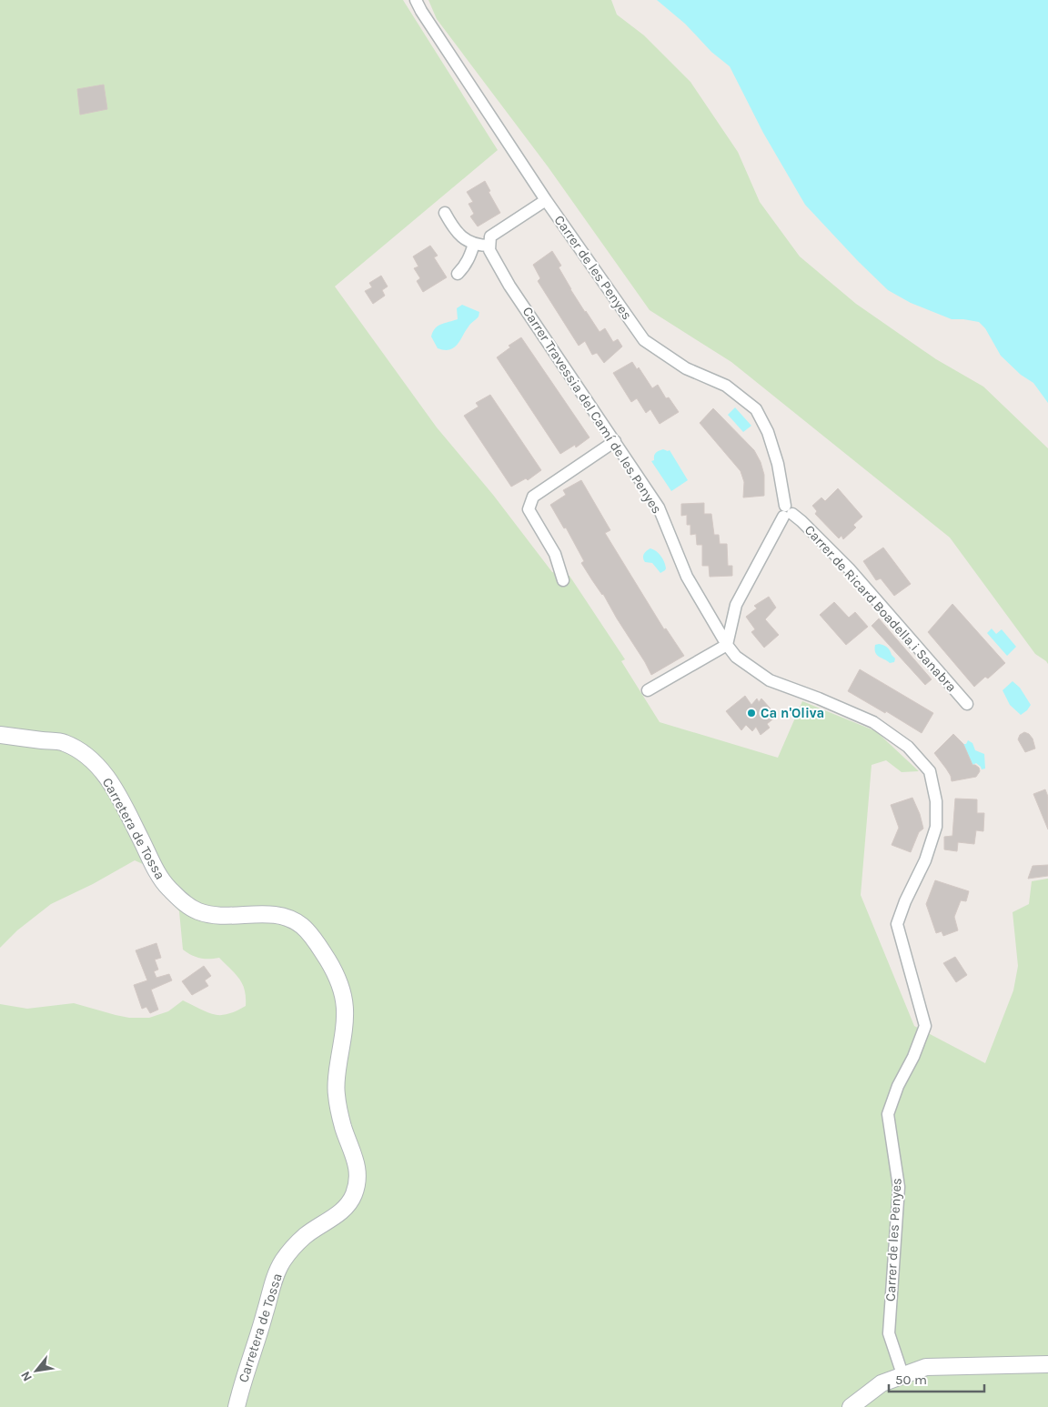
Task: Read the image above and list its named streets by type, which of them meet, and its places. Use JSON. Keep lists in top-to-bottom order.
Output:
{
  "streets": {
    "main road": ["Carretera de Tossa"],
    "street": ["Carrer de les Penyes", "Carrer Travessia del Camí de les Penyes", "Carrer de Ricard Boadella i Sanabra"]
  },
  "crossings": [
    ["Carrer de les Penyes", "Carrer Travessia del Camí de les Penyes"],
    ["Carrer de les Penyes", "Carrer de Ricard Boadella i Sanabra"]
  ],
  "places": ["Ca n'Oliva"],
  "scale_bar": "50 m",
  "north": "bottom left"
}
